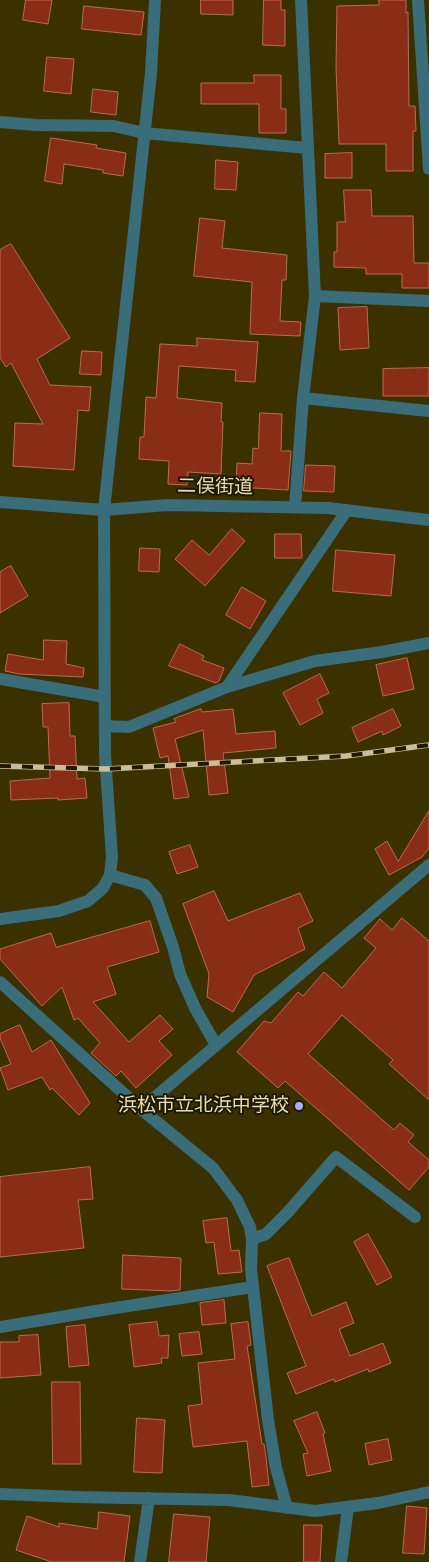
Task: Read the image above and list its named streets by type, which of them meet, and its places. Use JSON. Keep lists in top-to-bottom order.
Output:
{
  "streets": {
    "street": ["二俣街道"]
  },
  "places": ["浜松市立北浜中学校"]
}
